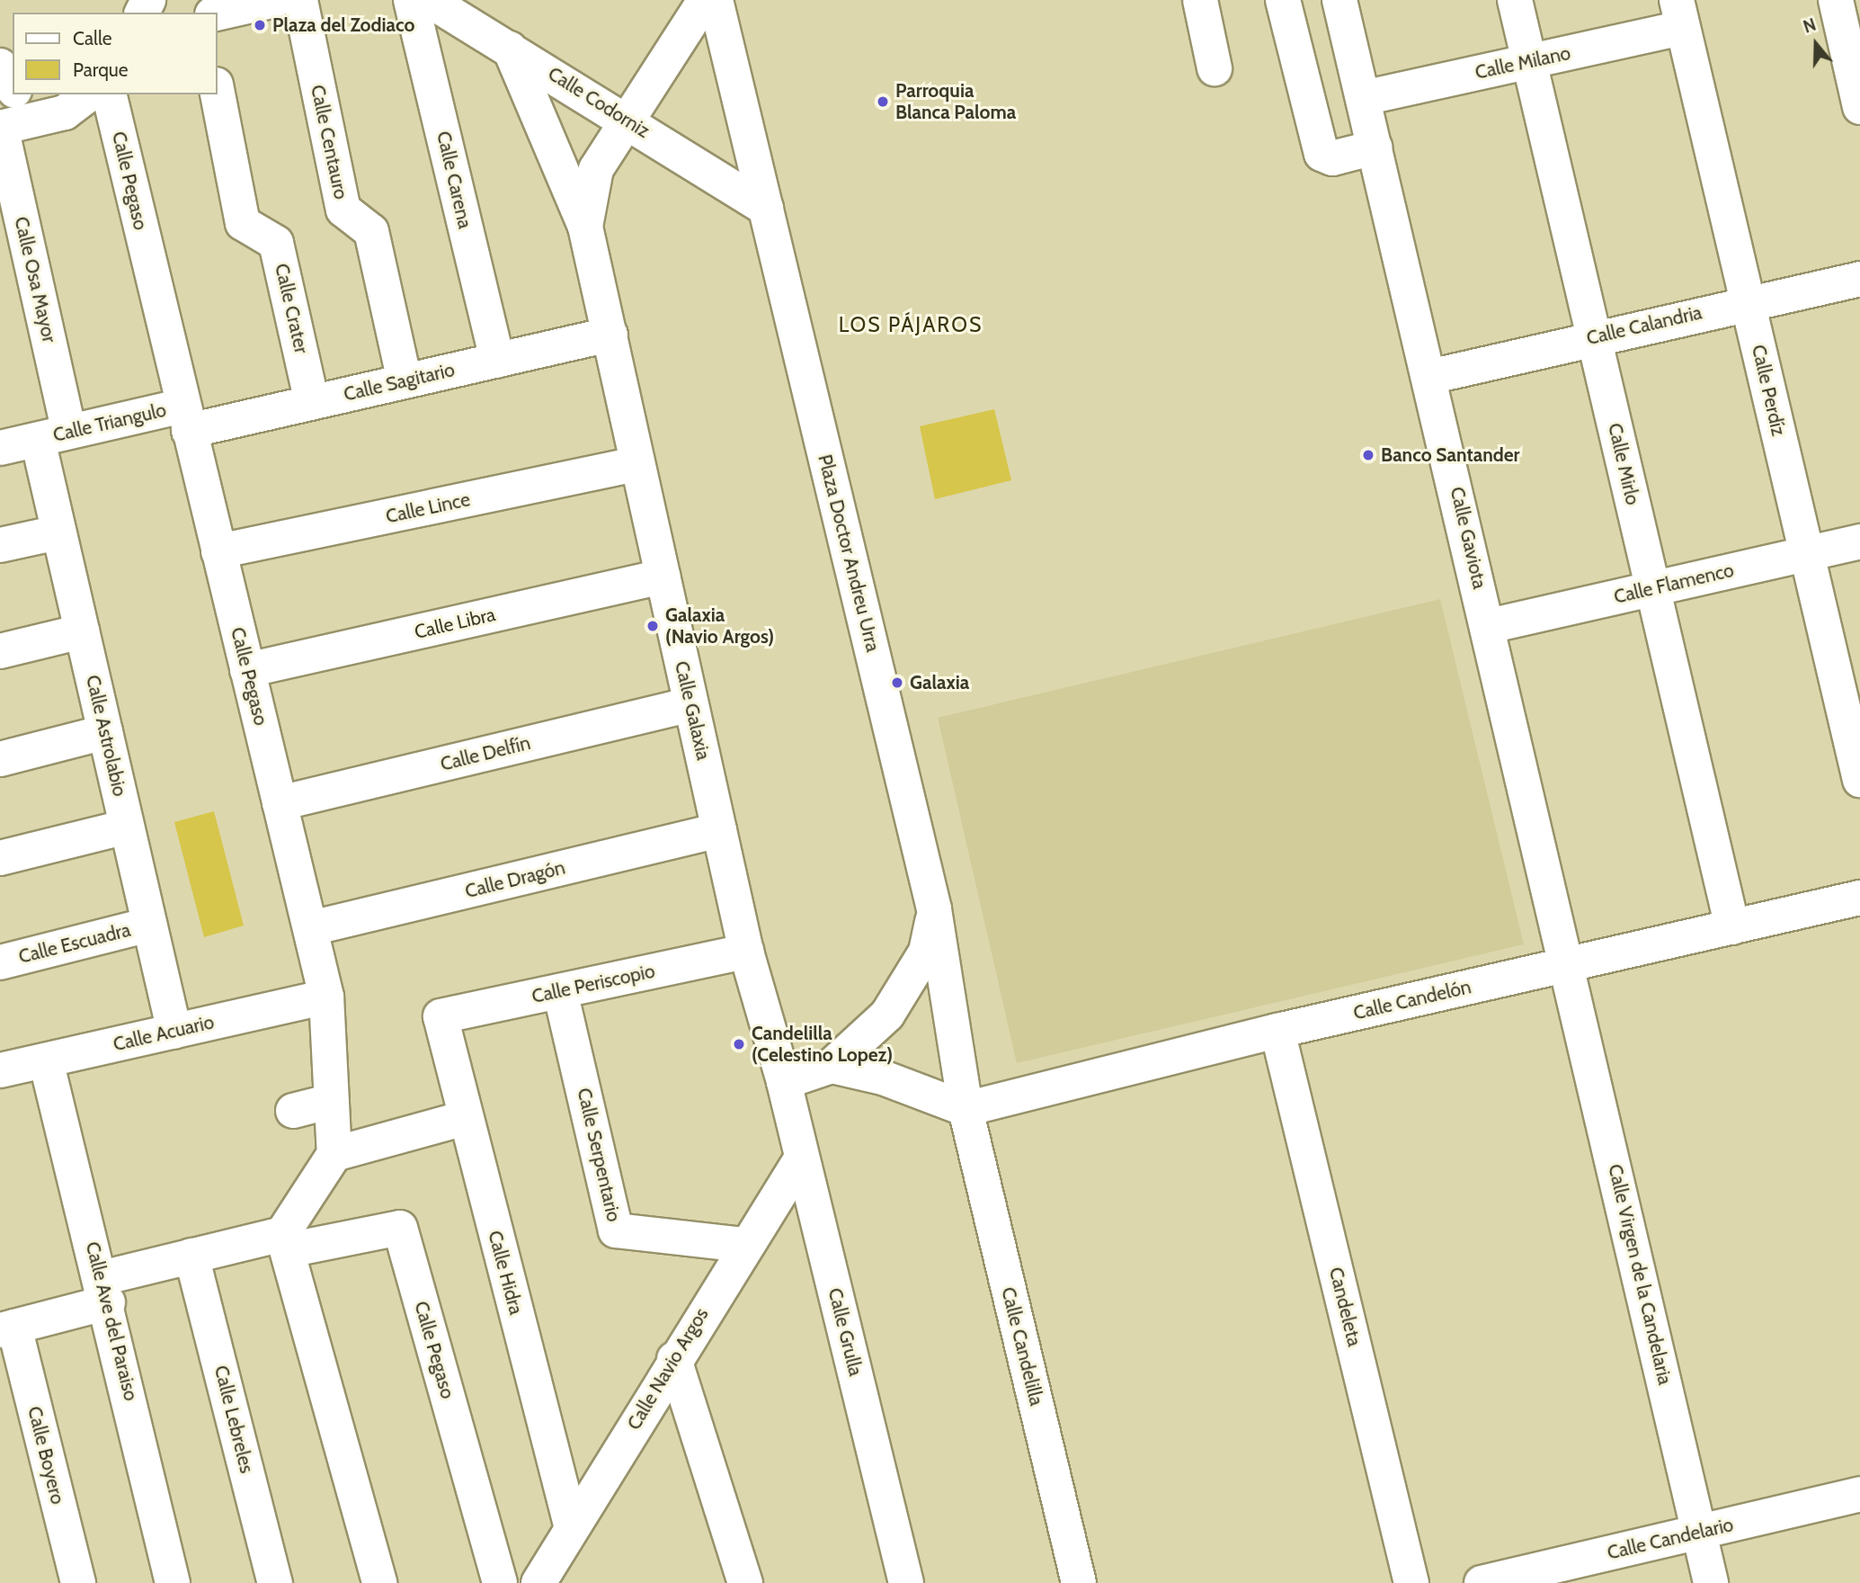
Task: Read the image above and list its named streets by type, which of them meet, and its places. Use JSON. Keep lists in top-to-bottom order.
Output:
{
  "streets": {
    "street": [
      "Calle Milano",
      "Calle Codorniz",
      "Calle Centauro",
      "Calle Carena",
      "Calle Pegaso",
      "Calle Osa Mayor",
      "Calle Crater",
      "Calle Calandria",
      "Calle Sagitario",
      "Calle Perdíz",
      "Calle Triangulo",
      "Calle Mirlo",
      "Calle Lince",
      "Calle Gaviota",
      "Plaza Doctor Andreu Urra",
      "Calle Flamenco",
      "Calle Libra",
      "Calle Galaxia",
      "Calle Astrolabio",
      "Calle Delfín",
      "Calle Dragón",
      "Calle Escuadra",
      "Calle Periscopio",
      "Calle Candelón",
      "Calle Acuario",
      "Calle Serpentario",
      "Calle Hidra",
      "Calle Virgen de la Candelaria",
      "Candeleta",
      "Calle Ave del Paraiso",
      "Calle Grulla",
      "Calle Candelilla",
      "Calle Navio Argos",
      "Calle Lebreles",
      "Calle Boyero",
      "Calle Candelario"
    ]
  },
  "crossings": [
    ["Calle Milano", "Calle Perdíz"],
    ["Calle Milano", "Calle Mirlo"],
    ["Calle Milano", "Calle Gaviota"],
    ["Calle Codorniz", "Plaza Doctor Andreu Urra"],
    ["Calle Centauro", "Calle Sagitario"],
    ["Calle Carena", "Calle Sagitario"],
    ["Calle Pegaso", "Calle Sagitario"],
    ["Calle Pegaso", "Calle Triangulo"],
    ["Calle Pegaso", "Calle Lince"],
    ["Calle Pegaso", "Calle Libra"],
    ["Calle Pegaso", "Calle Delfín"],
    ["Calle Pegaso", "Calle Dragón"],
    ["Calle Pegaso", "Calle Acuario"],
    ["Calle Osa Mayor", "Calle Triangulo"],
    ["Calle Osa Mayor", "Calle Astrolabio"],
    ["Calle Crater", "Calle Sagitario"],
    ["Calle Calandria", "Calle Perdíz"],
    ["Calle Calandria", "Calle Mirlo"],
    ["Calle Calandria", "Calle Gaviota"],
    ["Calle Sagitario", "Calle Triangulo"],
    ["Calle Sagitario", "Calle Galaxia"],
    ["Calle Perdíz", "Calle Flamenco"],
    ["Calle Triangulo", "Calle Astrolabio"],
    ["Calle Mirlo", "Calle Flamenco"],
    ["Calle Mirlo", "Calle Candelón"],
    ["Calle Lince", "Calle Galaxia"],
    ["Calle Gaviota", "Calle Flamenco"],
    ["Calle Gaviota", "Calle Candelón"],
    ["Calle Gaviota", "Calle Virgen de la Candelaria"],
    ["Plaza Doctor Andreu Urra", "Calle Candelón"],
    ["Plaza Doctor Andreu Urra", "Calle Candelilla"],
    ["Calle Libra", "Calle Galaxia"],
    ["Calle Galaxia", "Calle Delfín"],
    ["Calle Galaxia", "Calle Dragón"],
    ["Calle Galaxia", "Calle Periscopio"],
    ["Calle Galaxia", "Calle Grulla"],
    ["Calle Astrolabio", "Calle Escuadra"],
    ["Calle Astrolabio", "Calle Acuario"],
    ["Calle Periscopio", "Calle Serpentario"],
    ["Calle Periscopio", "Calle Hidra"],
    ["Calle Candelón", "Calle Virgen de la Candelaria"],
    ["Calle Candelón", "Candeleta"],
    ["Calle Candelón", "Calle Candelilla"],
    ["Calle Acuario", "Calle Ave del Paraiso"],
    ["Calle Serpentario", "Calle Navio Argos"],
    ["Calle Hidra", "Calle Navio Argos"],
    ["Calle Virgen de la Candelaria", "Calle Candelario"],
    ["Calle Grulla", "Calle Navio Argos"]
  ],
  "districts": ["LOS PÁJAROS"],
  "places": [
    "Plaza del Zodiaco",
    "Parroquia Blanca Paloma",
    "Banco Santander",
    "Galaxia (Navio Argos)",
    "Galaxia",
    "Candelilla (Celestino Lopez)"
  ],
  "legend": ["Calle", "Parque"],
  "north": "top"
}
